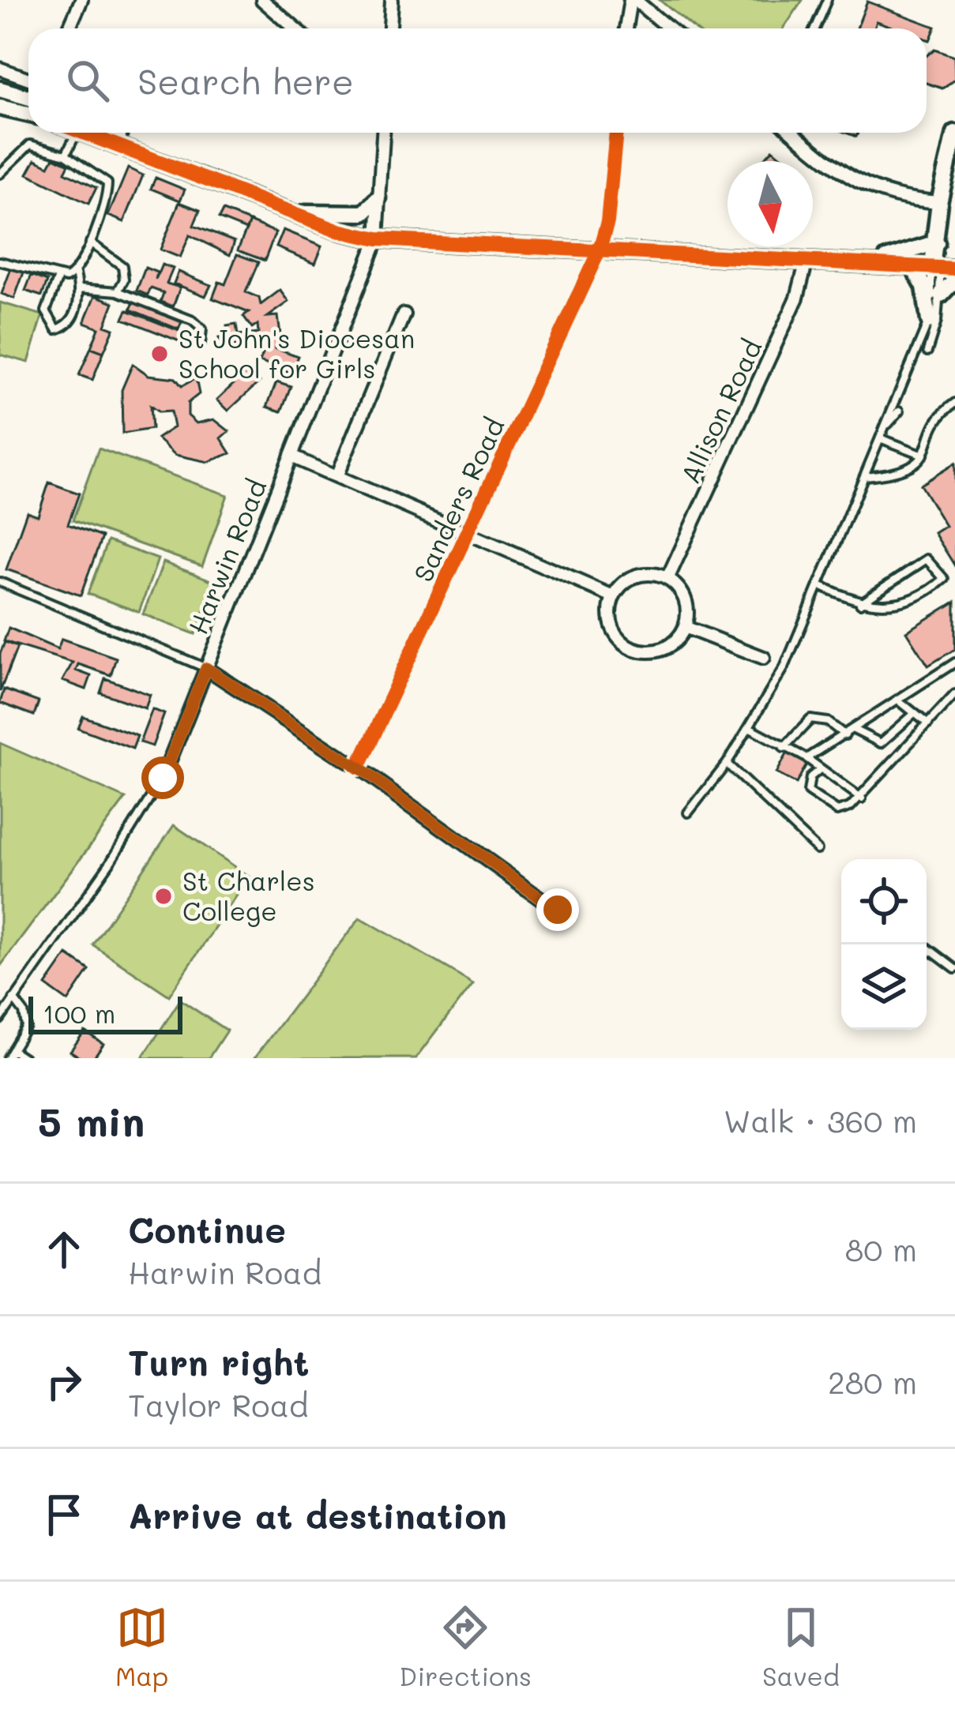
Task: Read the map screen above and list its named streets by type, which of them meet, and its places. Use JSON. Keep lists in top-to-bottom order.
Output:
{
  "streets": {
    "street": ["Allison Road", "Sanders Road", "Harwin Road"]
  },
  "places": ["St John's Diocesan School for Girls", "St Charles College"],
  "scale_bar": "100 m",
  "north": "bottom",
  "page": {
    "search": "Search here",
    "scale": "100 m",
    "heading": ["5 min", "Walk · 360 m"],
    "list": [
      ["Continue", "Harwin Road", "80 m"],
      ["Turn right", "Taylor Road", "280 m"],
      "Arrive at destination"
    ],
    "nav": ["Map", "Directions", "Saved"]
  }
}
